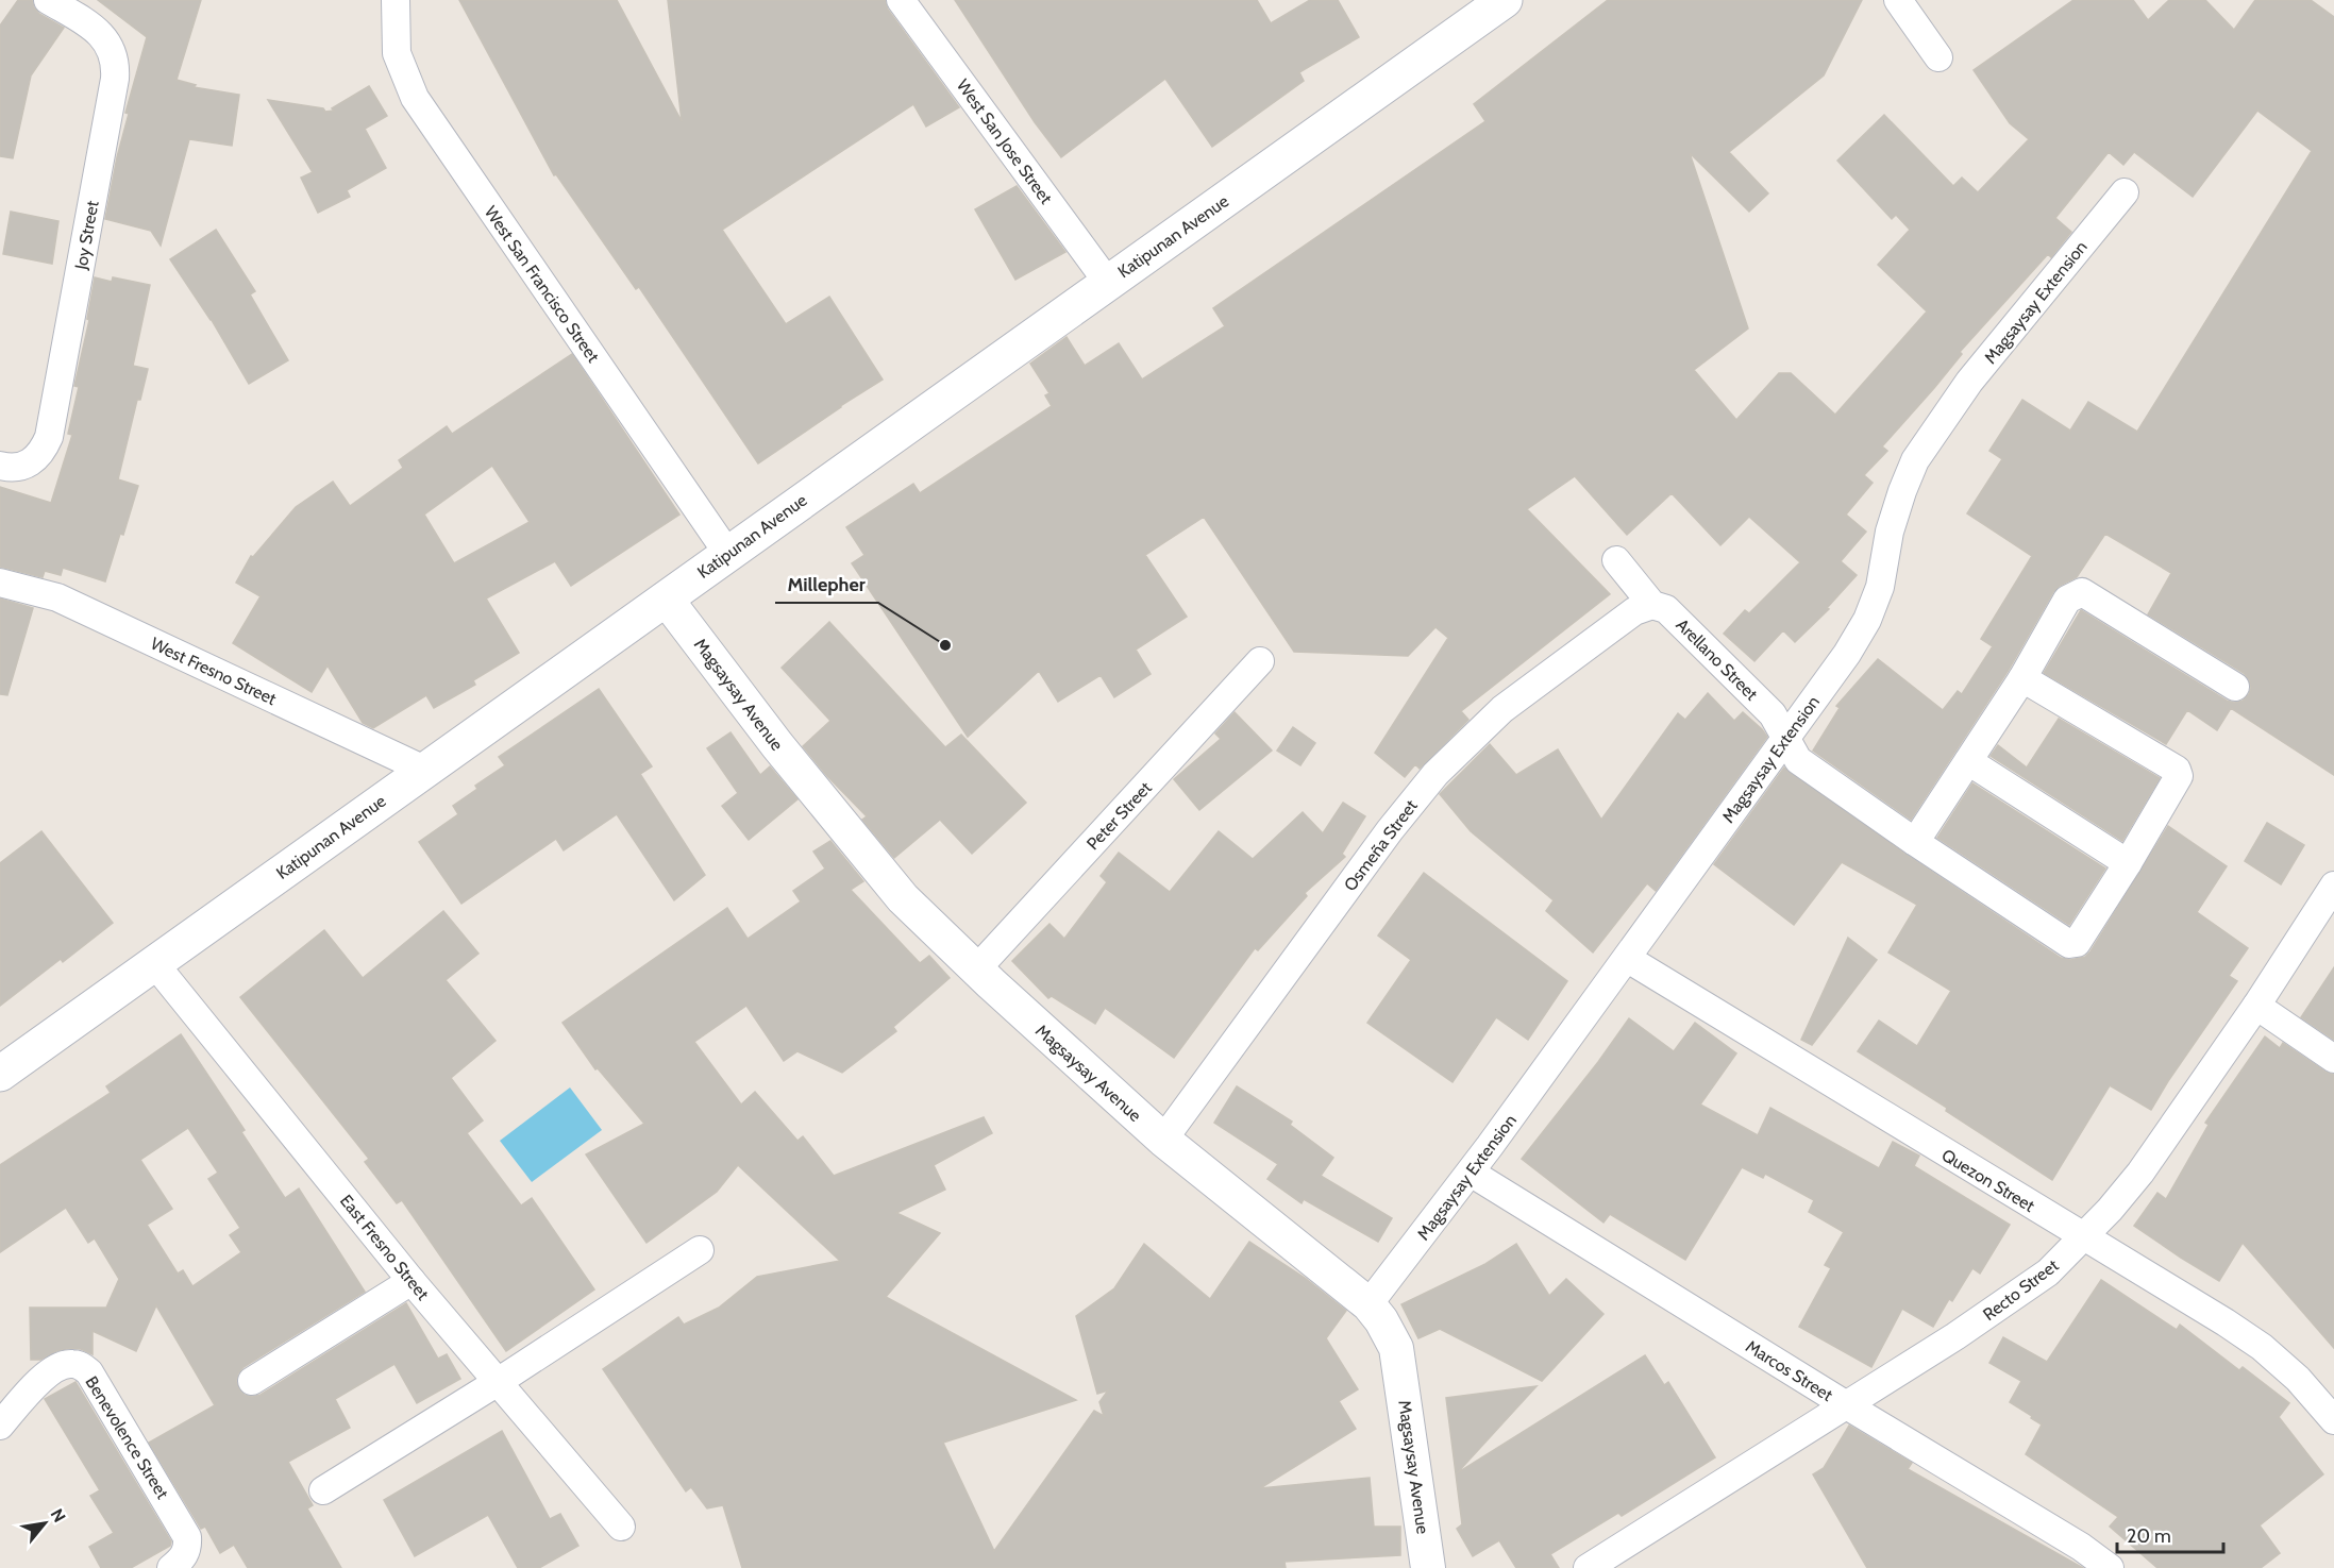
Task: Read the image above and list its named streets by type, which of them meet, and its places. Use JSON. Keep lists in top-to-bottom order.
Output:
{
  "streets": {
    "main road": ["Katipunan Avenue"],
    "street": [
      "West San Jose Street",
      "Joy Street",
      "West San Francisco Street",
      "Magsaysay Extension",
      "Arellano Street",
      "West Fresno Street",
      "Magsaysay Avenue",
      "Peter Street",
      "Osmeña Street",
      "Quezon Street",
      "East Fresno Street",
      "Recto Street",
      "Marcos Street",
      "Benevolence Street"
    ]
  },
  "crossings": [
    ["West San Jose Street", "Katipunan Avenue"],
    ["Katipunan Avenue", "West San Francisco Street"],
    ["Katipunan Avenue", "West Fresno Street"],
    ["Katipunan Avenue", "Magsaysay Avenue"],
    ["Katipunan Avenue", "East Fresno Street"],
    ["Magsaysay Extension", "Arellano Street"],
    ["Magsaysay Extension", "Magsaysay Avenue"],
    ["Magsaysay Extension", "Quezon Street"],
    ["Magsaysay Extension", "Marcos Street"],
    ["Arellano Street", "Osmeña Street"],
    ["Magsaysay Avenue", "Peter Street"],
    ["Magsaysay Avenue", "Osmeña Street"],
    ["Quezon Street", "Recto Street"],
    ["Recto Street", "Marcos Street"]
  ],
  "places": ["Millepher"],
  "scale_bar": "20 m",
  "north": "top right"
}
